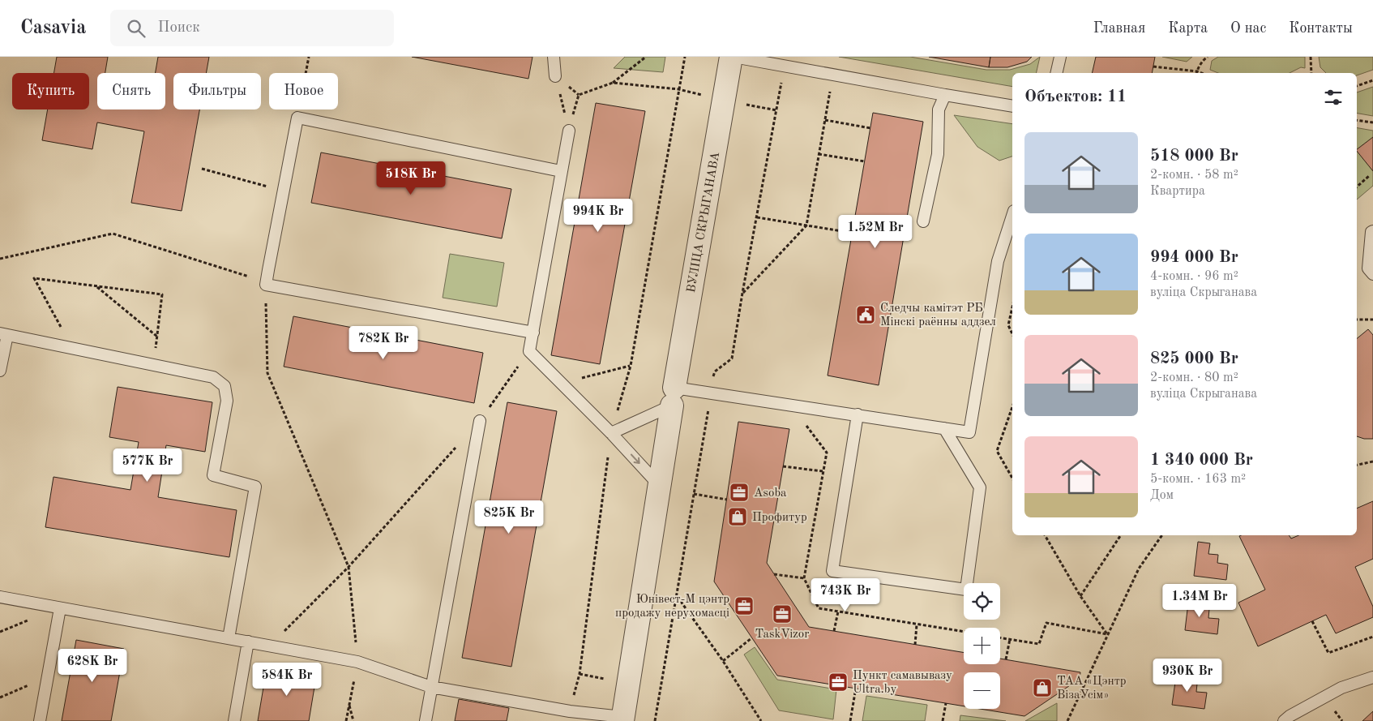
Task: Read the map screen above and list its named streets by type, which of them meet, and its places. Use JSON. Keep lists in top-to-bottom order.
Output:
{
  "streets": {
    "street": ["ВУЛІЦА СКРЫГАНАВА"]
  },
  "places": {
    "public building": ["Следчы камітэт РБ Мінскі раённы аддзел"],
    "office": [
      "Asoba",
      "Юнівест-М цэнтр продажу нерухомасці",
      "TaskVizor",
      "Пункт самавывазу Ultra.by"
    ],
    "shop": ["Профитур", "ТАА «Цэнтр ВізаУсім»"]
  },
  "page": {
    "header": "Casavia",
    "search": "Поиск",
    "nav": [
      "Главная",
      "Карта",
      "О нас",
      "Контакты"
    ],
    "chip": [
      "Купить",
      "Снять",
      "Фильтры",
      "Новое"
    ],
    "heading": "Объектов: 11",
    "list": [
      {
        "name": "518 000 Br",
        "note": "2-комн. · 58 m² · Квартира"
      },
      {
        "name": "994 000 Br",
        "note": "4-комн. · 96 m² · вуліца Скрыганава"
      },
      {
        "name": "825 000 Br",
        "note": "2-комн. · 80 m² · вуліца Скрыганава"
      },
      {
        "name": "1 340 000 Br",
        "note": "5-комн. · 163 m² · Дом"
      }
    ],
    "price": [
      "518K Br",
      "994K Br",
      "1.52M Br",
      "782K Br",
      "577K Br",
      "825K Br",
      "743K Br",
      "1.34M Br",
      "628K Br",
      "930K Br",
      "584K Br"
    ],
    "map_buttons": ["+", "−"]
  }
}
